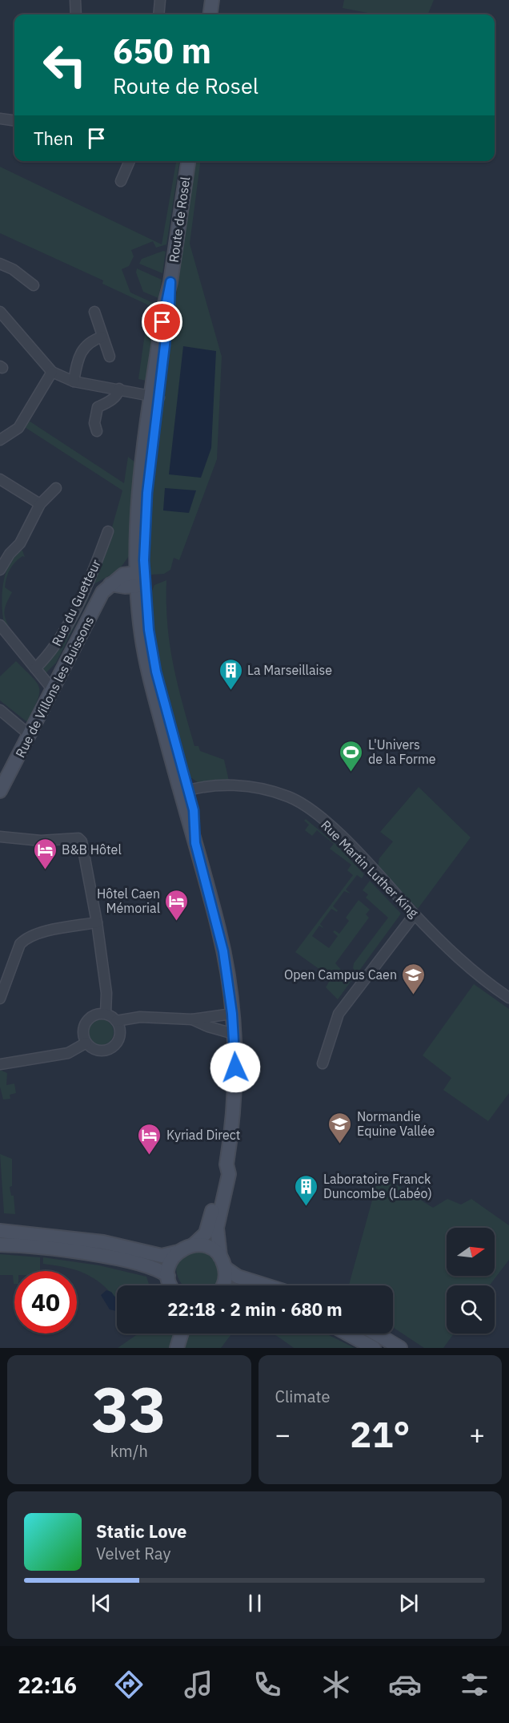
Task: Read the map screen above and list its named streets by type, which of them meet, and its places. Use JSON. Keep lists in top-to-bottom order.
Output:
{
  "streets": {
    "street": [
      "Route de Rosel",
      "Rue du Guetteur",
      "Rue de Villons les Buissons",
      "Rue Martin Luther King"
    ]
  },
  "crossings": [
    ["Route de Rosel", "Rue de Villons les Buissons"],
    ["Route de Rosel", "Rue Martin Luther King"]
  ],
  "places": {
    "building": ["La Marseillaise", "Laboratoire Franck Duncombe (Labéo)"],
    "sports": ["L'Univers de la Forme"],
    "hotel": ["B&B Hôtel", "Hôtel Caen Mémorial", "Kyriad Direct"],
    "school or university": ["Open Campus Caen", "Normandie Equine Vallée"]
  },
  "north": "right",
  "page": {
    "turn": ["650 m", "Route de Rosel"],
    "then": "Then",
    "limit": "40",
    "trip": "22:18 · 2 min · 680 m",
    "tile": [
      ["33", "km/h"],
      "Climate"
    ],
    "heat": ["−", "21°", "+"],
    "song": ["Static Love", "Velvet Ray"],
    "tabs": "22:16"
  }
}
